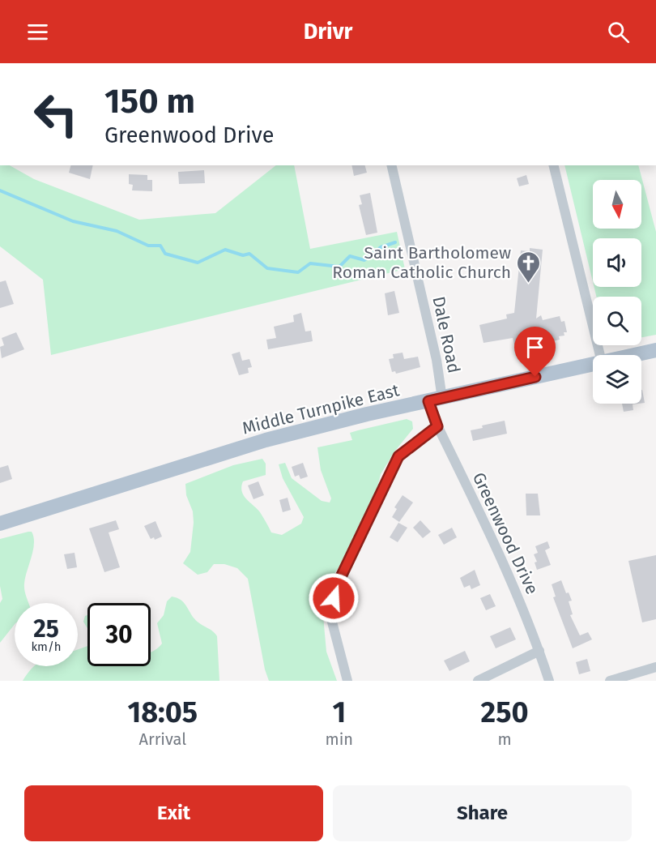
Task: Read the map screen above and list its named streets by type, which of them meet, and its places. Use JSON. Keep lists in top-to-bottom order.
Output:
{
  "streets": {
    "main road": ["Middle Turnpike East"],
    "street": ["Dale Road", "Greenwood Drive"]
  },
  "crossings": [
    ["Dale Road", "Middle Turnpike East"],
    ["Dale Road", "Greenwood Drive"],
    ["Middle Turnpike East", "Greenwood Drive"]
  ],
  "places": {
    "church": ["Saint Bartholomew Roman Catholic Church"]
  },
  "north": "bottom",
  "page": {
    "header": "Drivr",
    "turn": ["150 m", "Greenwood Drive"],
    "speed": "25 km/h",
    "limit": "30",
    "eta": [
      "18:05",
      "Arrival",
      "1",
      "min",
      "250",
      "m"
    ],
    "buttons": ["Exit", "Share"]
  }
}
